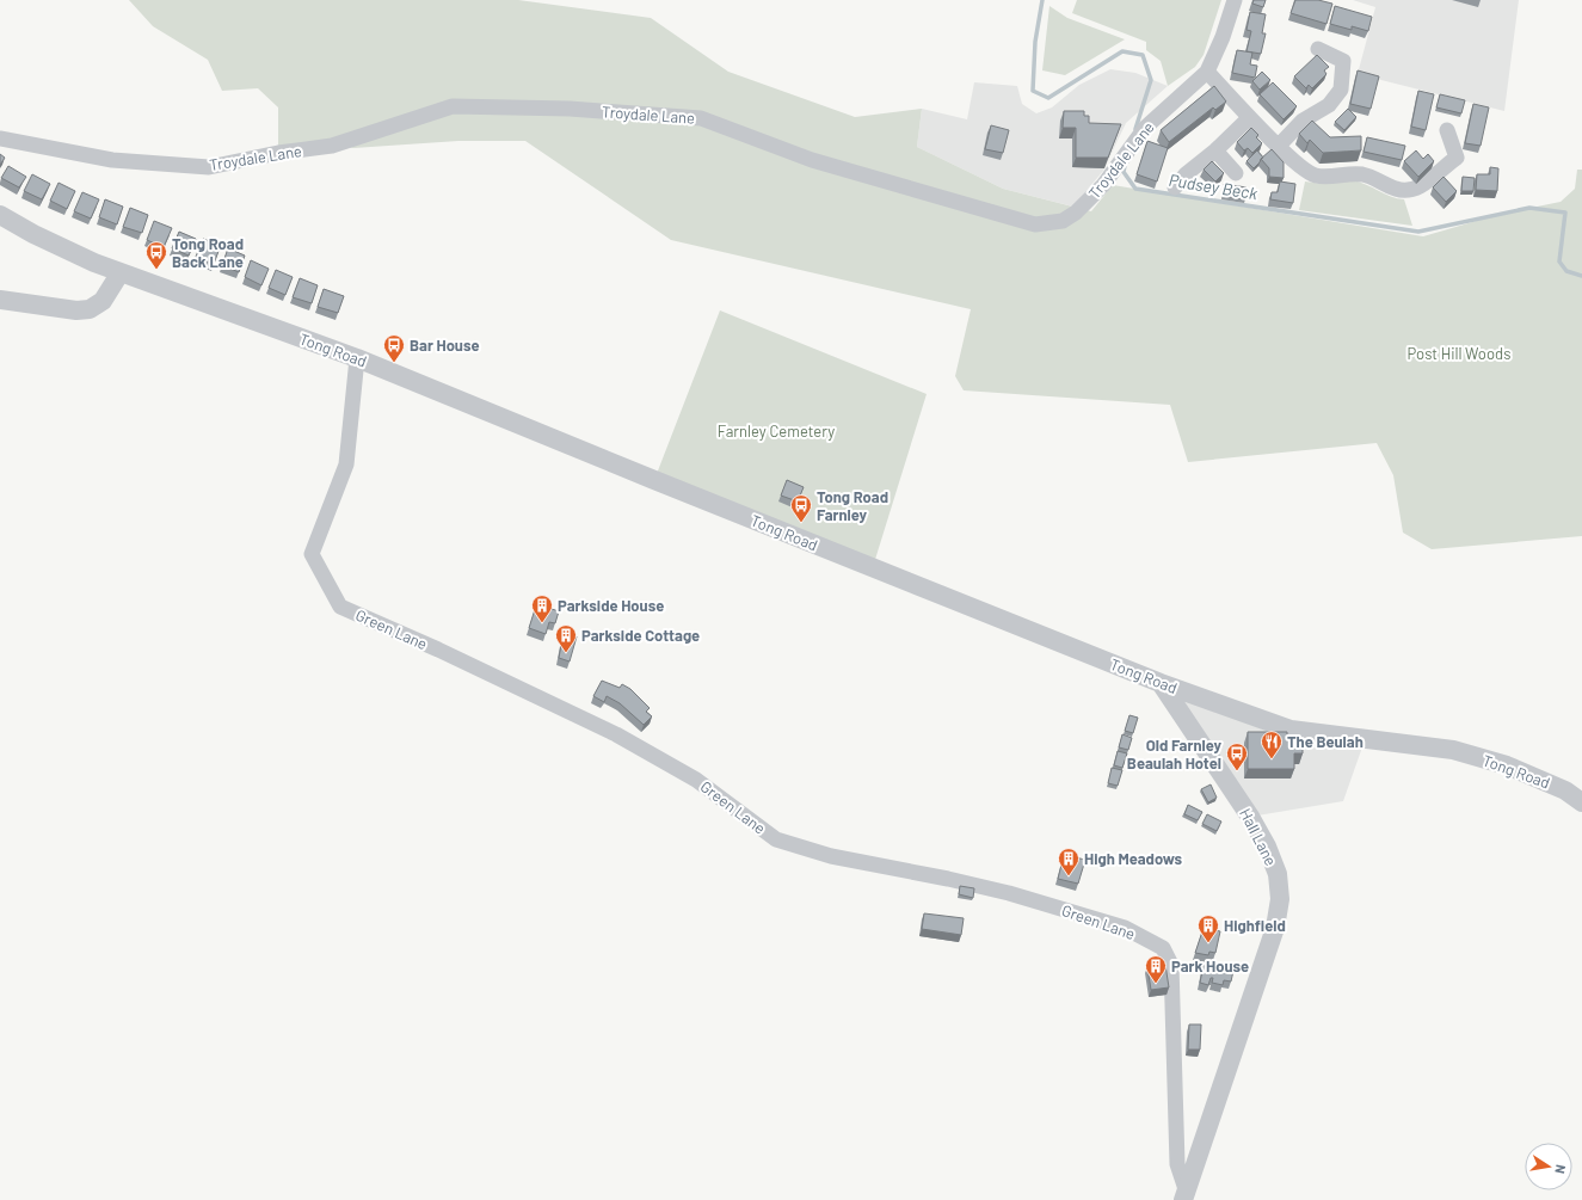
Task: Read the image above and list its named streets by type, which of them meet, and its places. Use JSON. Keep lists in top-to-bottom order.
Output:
{
  "streets": {
    "street": [
      "Troydale Lane",
      "Tong Road",
      "Green Lane",
      "Hall Lane"
    ]
  },
  "crossings": [
    ["Tong Road", "Green Lane"],
    ["Tong Road", "Hall Lane"],
    ["Green Lane", "Hall Lane"]
  ],
  "water": ["Pudsey Beck"],
  "parks": ["Post Hill Woods", "Farnley Cemetery"],
  "places": {
    "bus stop": [
      "Tong Road Back Lane",
      "Bar House",
      "Tong Road Farnley",
      "Old Farnley Beaulah Hotel"
    ],
    "building": [
      "Parkside House",
      "Parkside Cottage",
      "High Meadows",
      "Highfield",
      "Park House"
    ],
    "restaurant": ["The Beulah"]
  },
  "north": "right"
}
